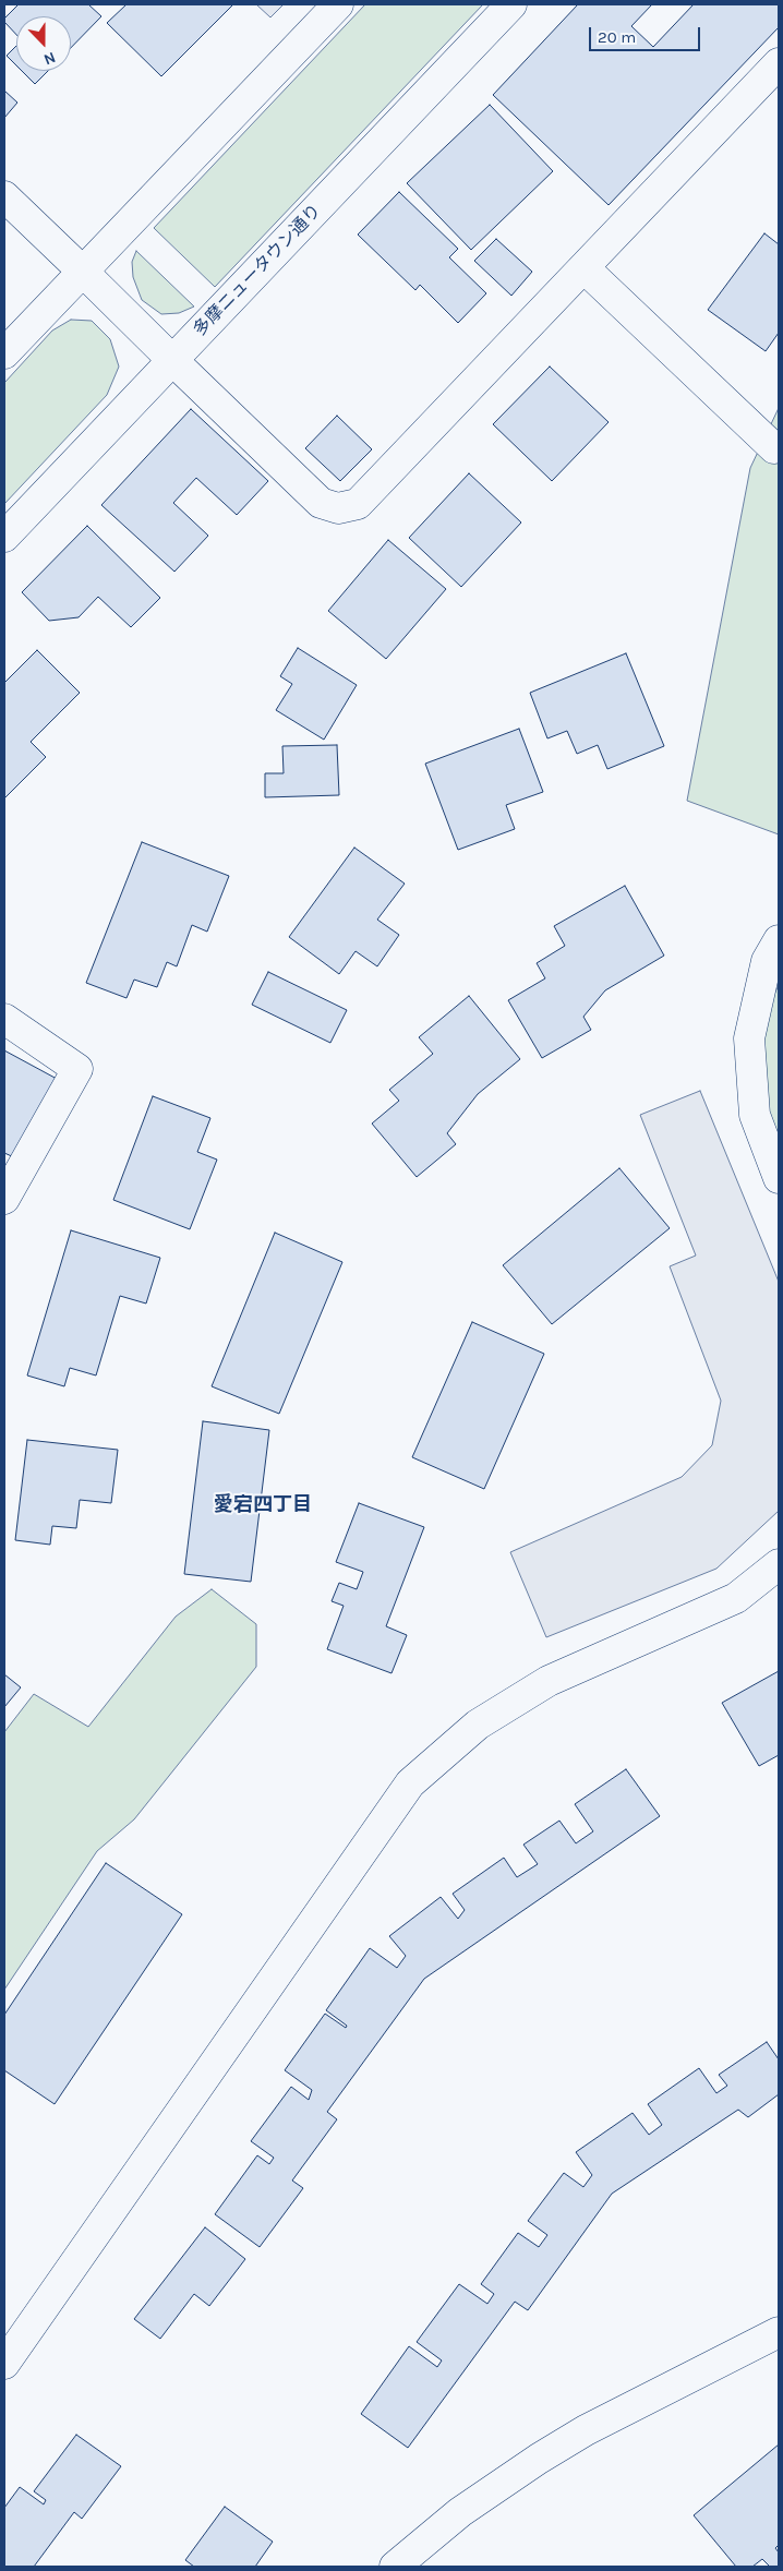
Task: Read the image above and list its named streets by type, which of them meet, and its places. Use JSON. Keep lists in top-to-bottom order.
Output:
{
  "streets": {
    "street": ["多摩ニュータウン通り"]
  },
  "districts": ["愛宕四丁目"],
  "scale_bar": "20 m",
  "north": "bottom"
}
